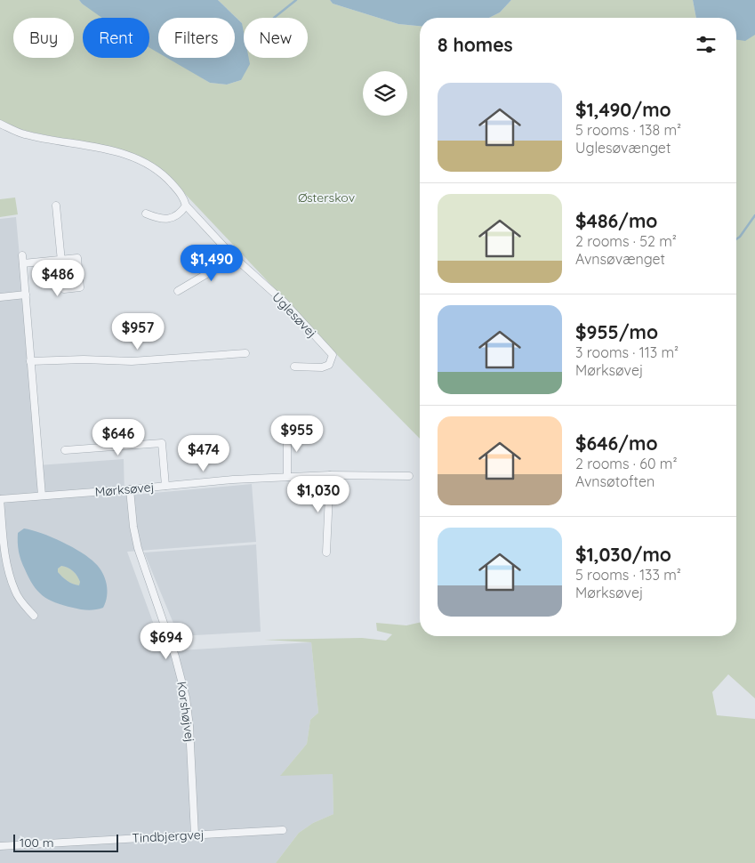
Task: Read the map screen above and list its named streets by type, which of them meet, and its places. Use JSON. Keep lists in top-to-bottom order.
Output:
{
  "streets": {
    "street": [
      "Uglesøvej",
      "Mørksøvej",
      "Korshøjvej",
      "Tindbjergvej"
    ]
  },
  "crossings": [
    ["Mørksøvej", "Korshøjvej"],
    ["Korshøjvej", "Tindbjergvej"]
  ],
  "parks": ["Østerskov"],
  "scale_bar": "100 m",
  "page": {
    "chip": [
      "Buy",
      "Rent",
      "Filters",
      "New"
    ],
    "heading": "8 homes",
    "list": [
      {
        "name": "$1,490/mo",
        "note": "5 rooms · 138 m² · Uglesøvænget"
      },
      {
        "name": "$486/mo",
        "note": "2 rooms · 52 m² · Avnsøvænget"
      },
      {
        "name": "$955/mo",
        "note": "3 rooms · 113 m² · Mørksøvej"
      },
      {
        "name": "$646/mo",
        "note": "2 rooms · 60 m² · Avnsøtoften"
      },
      {
        "name": "$1,030/mo",
        "note": "5 rooms · 133 m² · Mørksøvej"
      }
    ],
    "price": [
      "$1,490",
      "$486",
      "$957",
      "$955",
      "$646",
      "$474",
      "$1,030",
      "$694"
    ],
    "scale": "100 m"
  }
}
